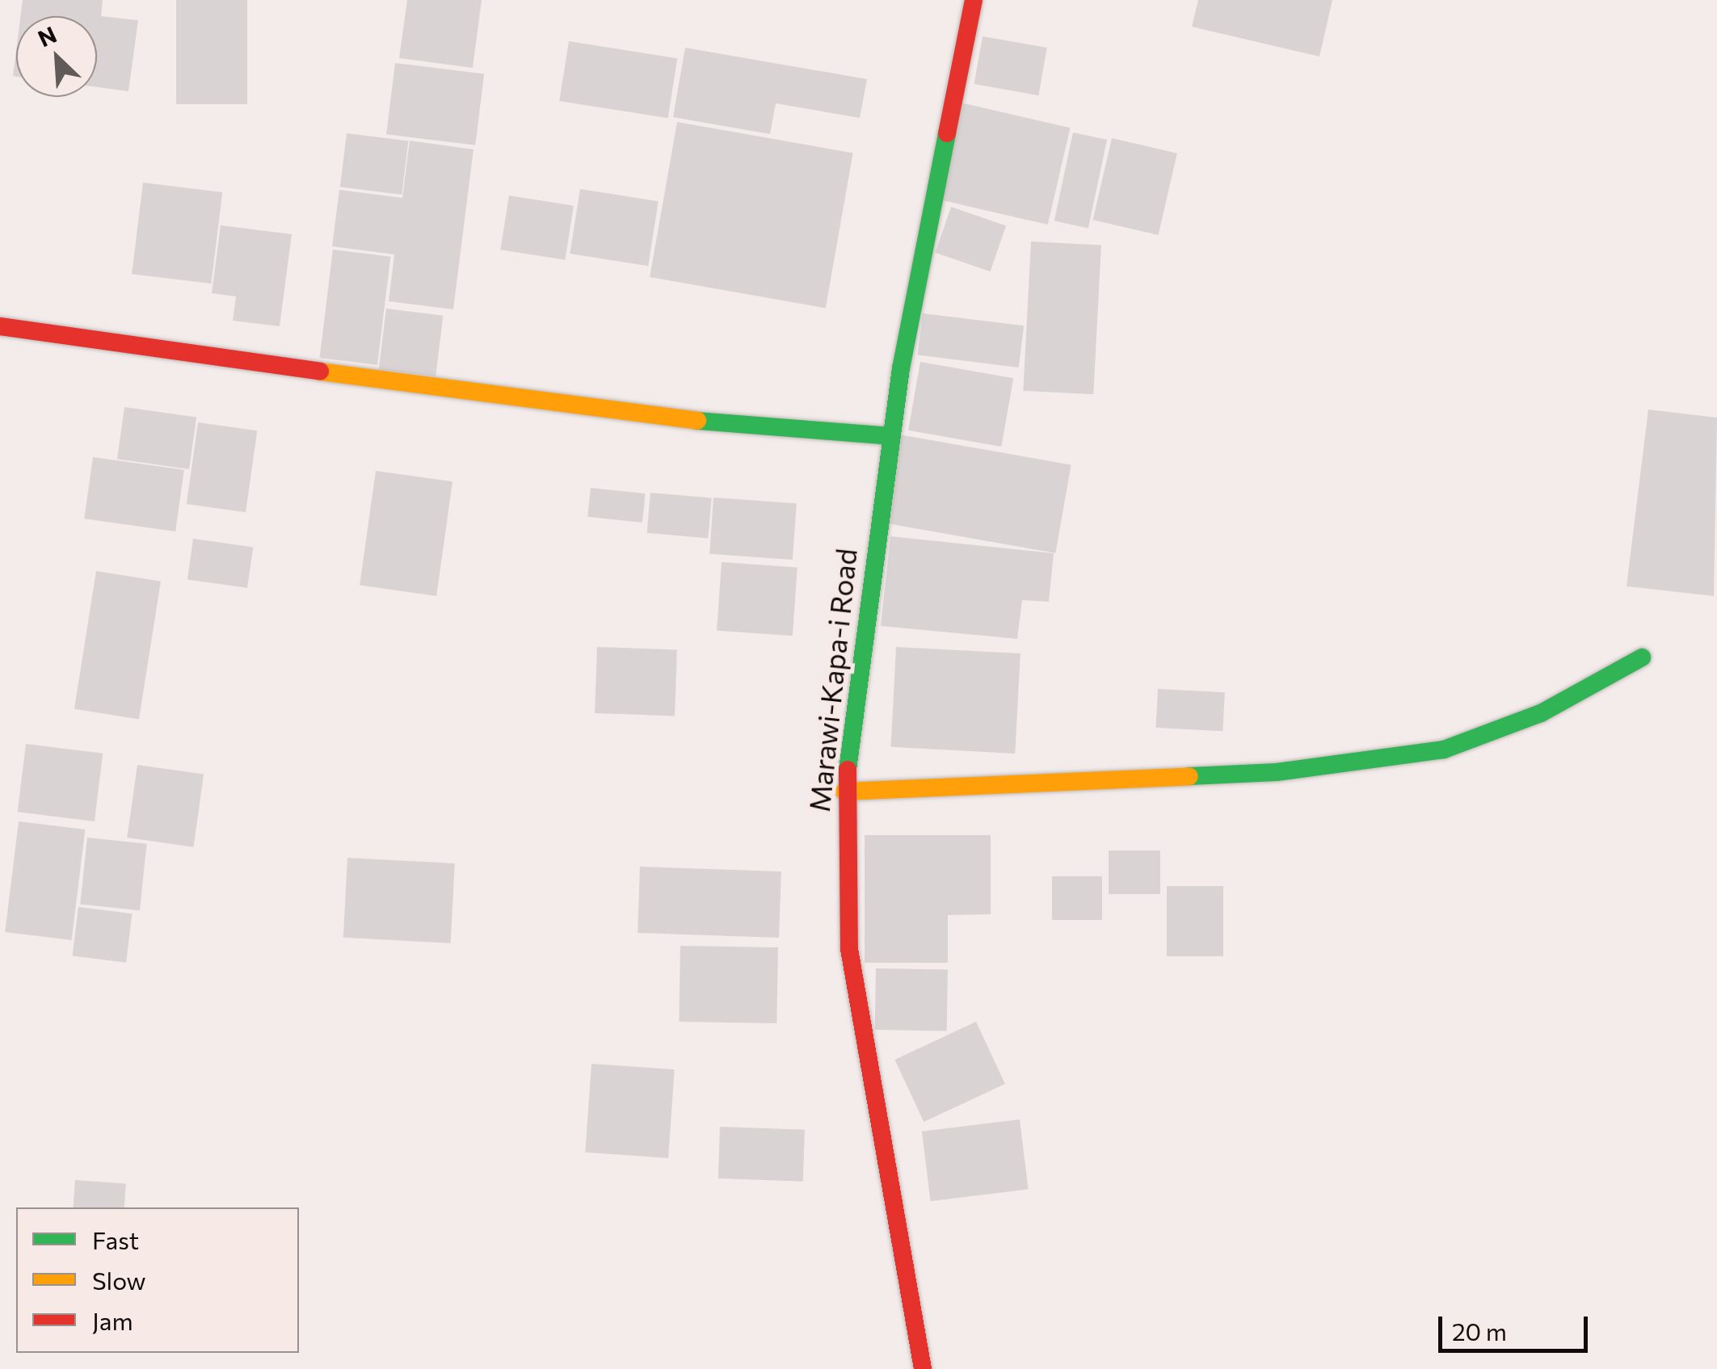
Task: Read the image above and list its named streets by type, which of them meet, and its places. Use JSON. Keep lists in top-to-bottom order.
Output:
{
  "streets": {
    "street": ["Marawi-Kapa-i Road"]
  },
  "legend": ["Fast", "Slow", "Jam"],
  "scale_bar": "20 m",
  "north": "top left"
}
